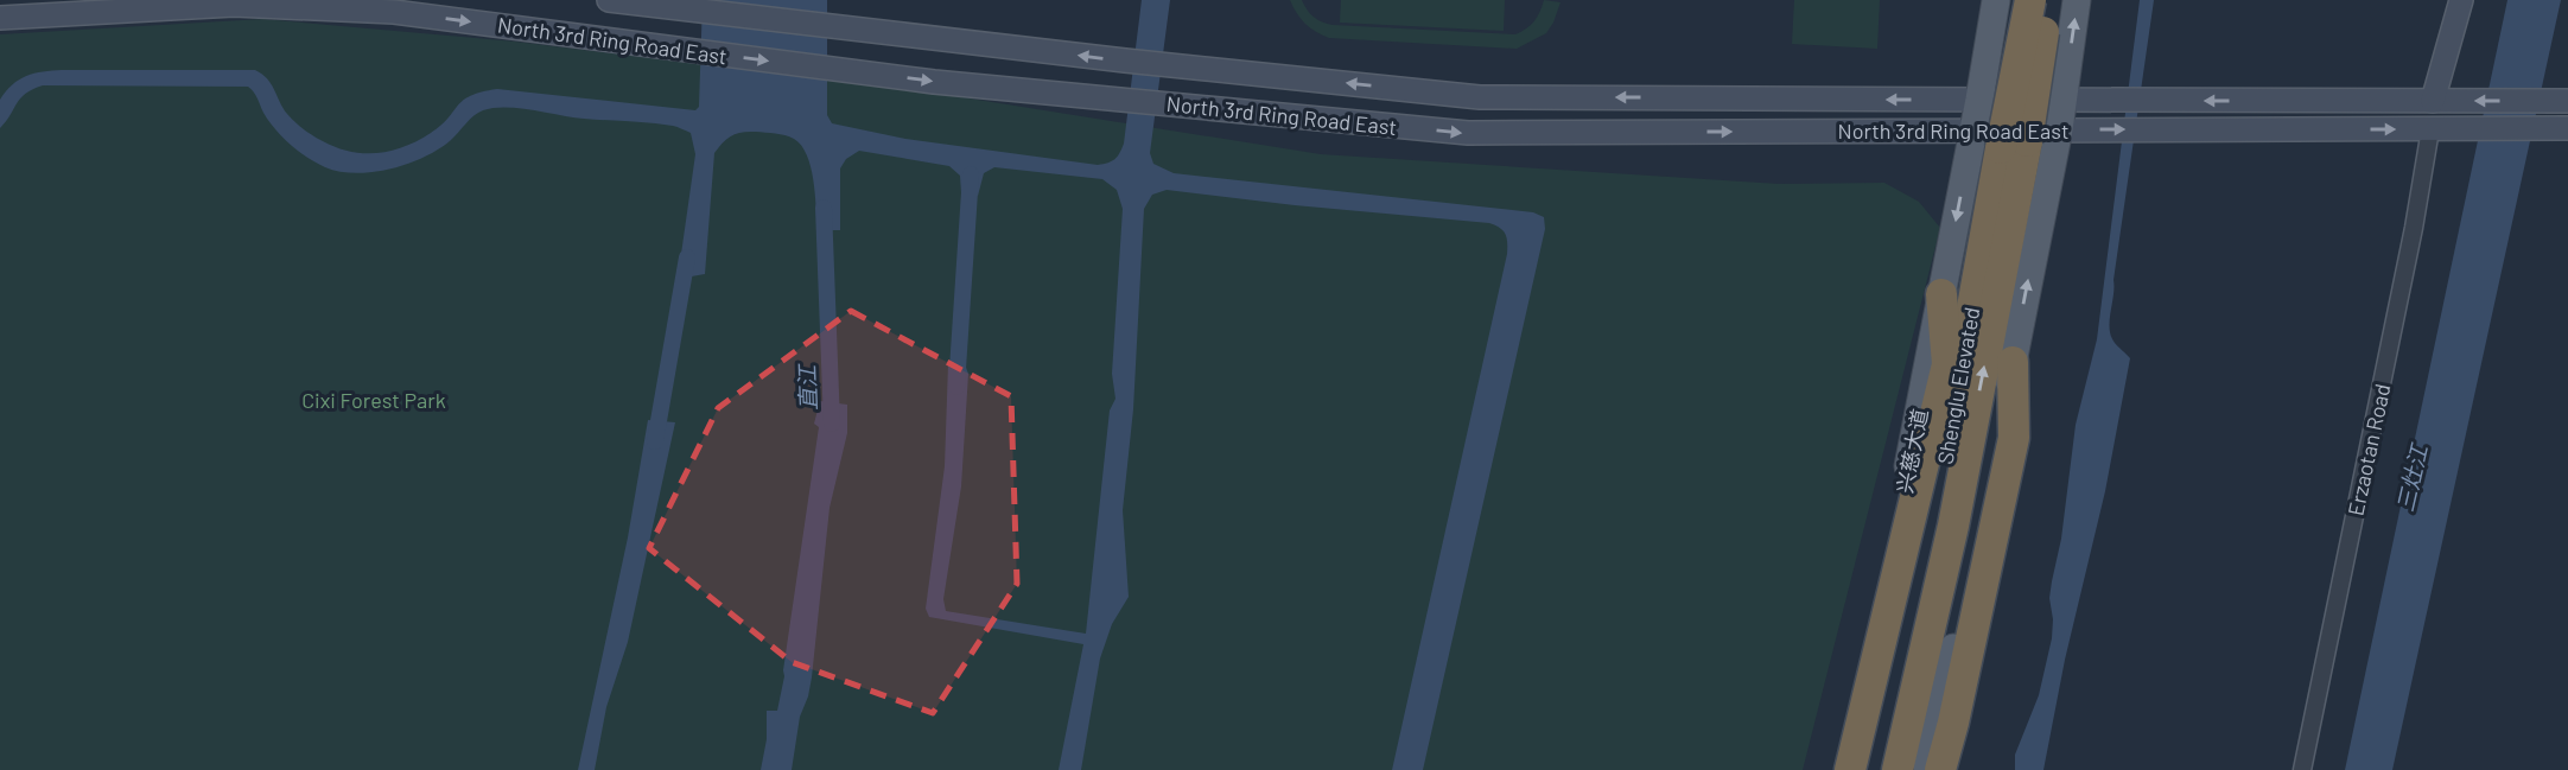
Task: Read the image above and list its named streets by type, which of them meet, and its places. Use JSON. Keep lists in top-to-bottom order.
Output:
{
  "streets": {
    "highway": ["Shenglu Elevated"],
    "main road": ["North 3rd Ring Road East", "兴慈大道"],
    "street": ["Erzaotan Road"]
  },
  "crossings": [
    ["North 3rd Ring Road East", "Erzaotan Road"],
    ["North 3rd Ring Road East", "兴慈大道"]
  ],
  "water": ["直江", "三灶江"],
  "parks": ["Cixi Forest Park"]
}
